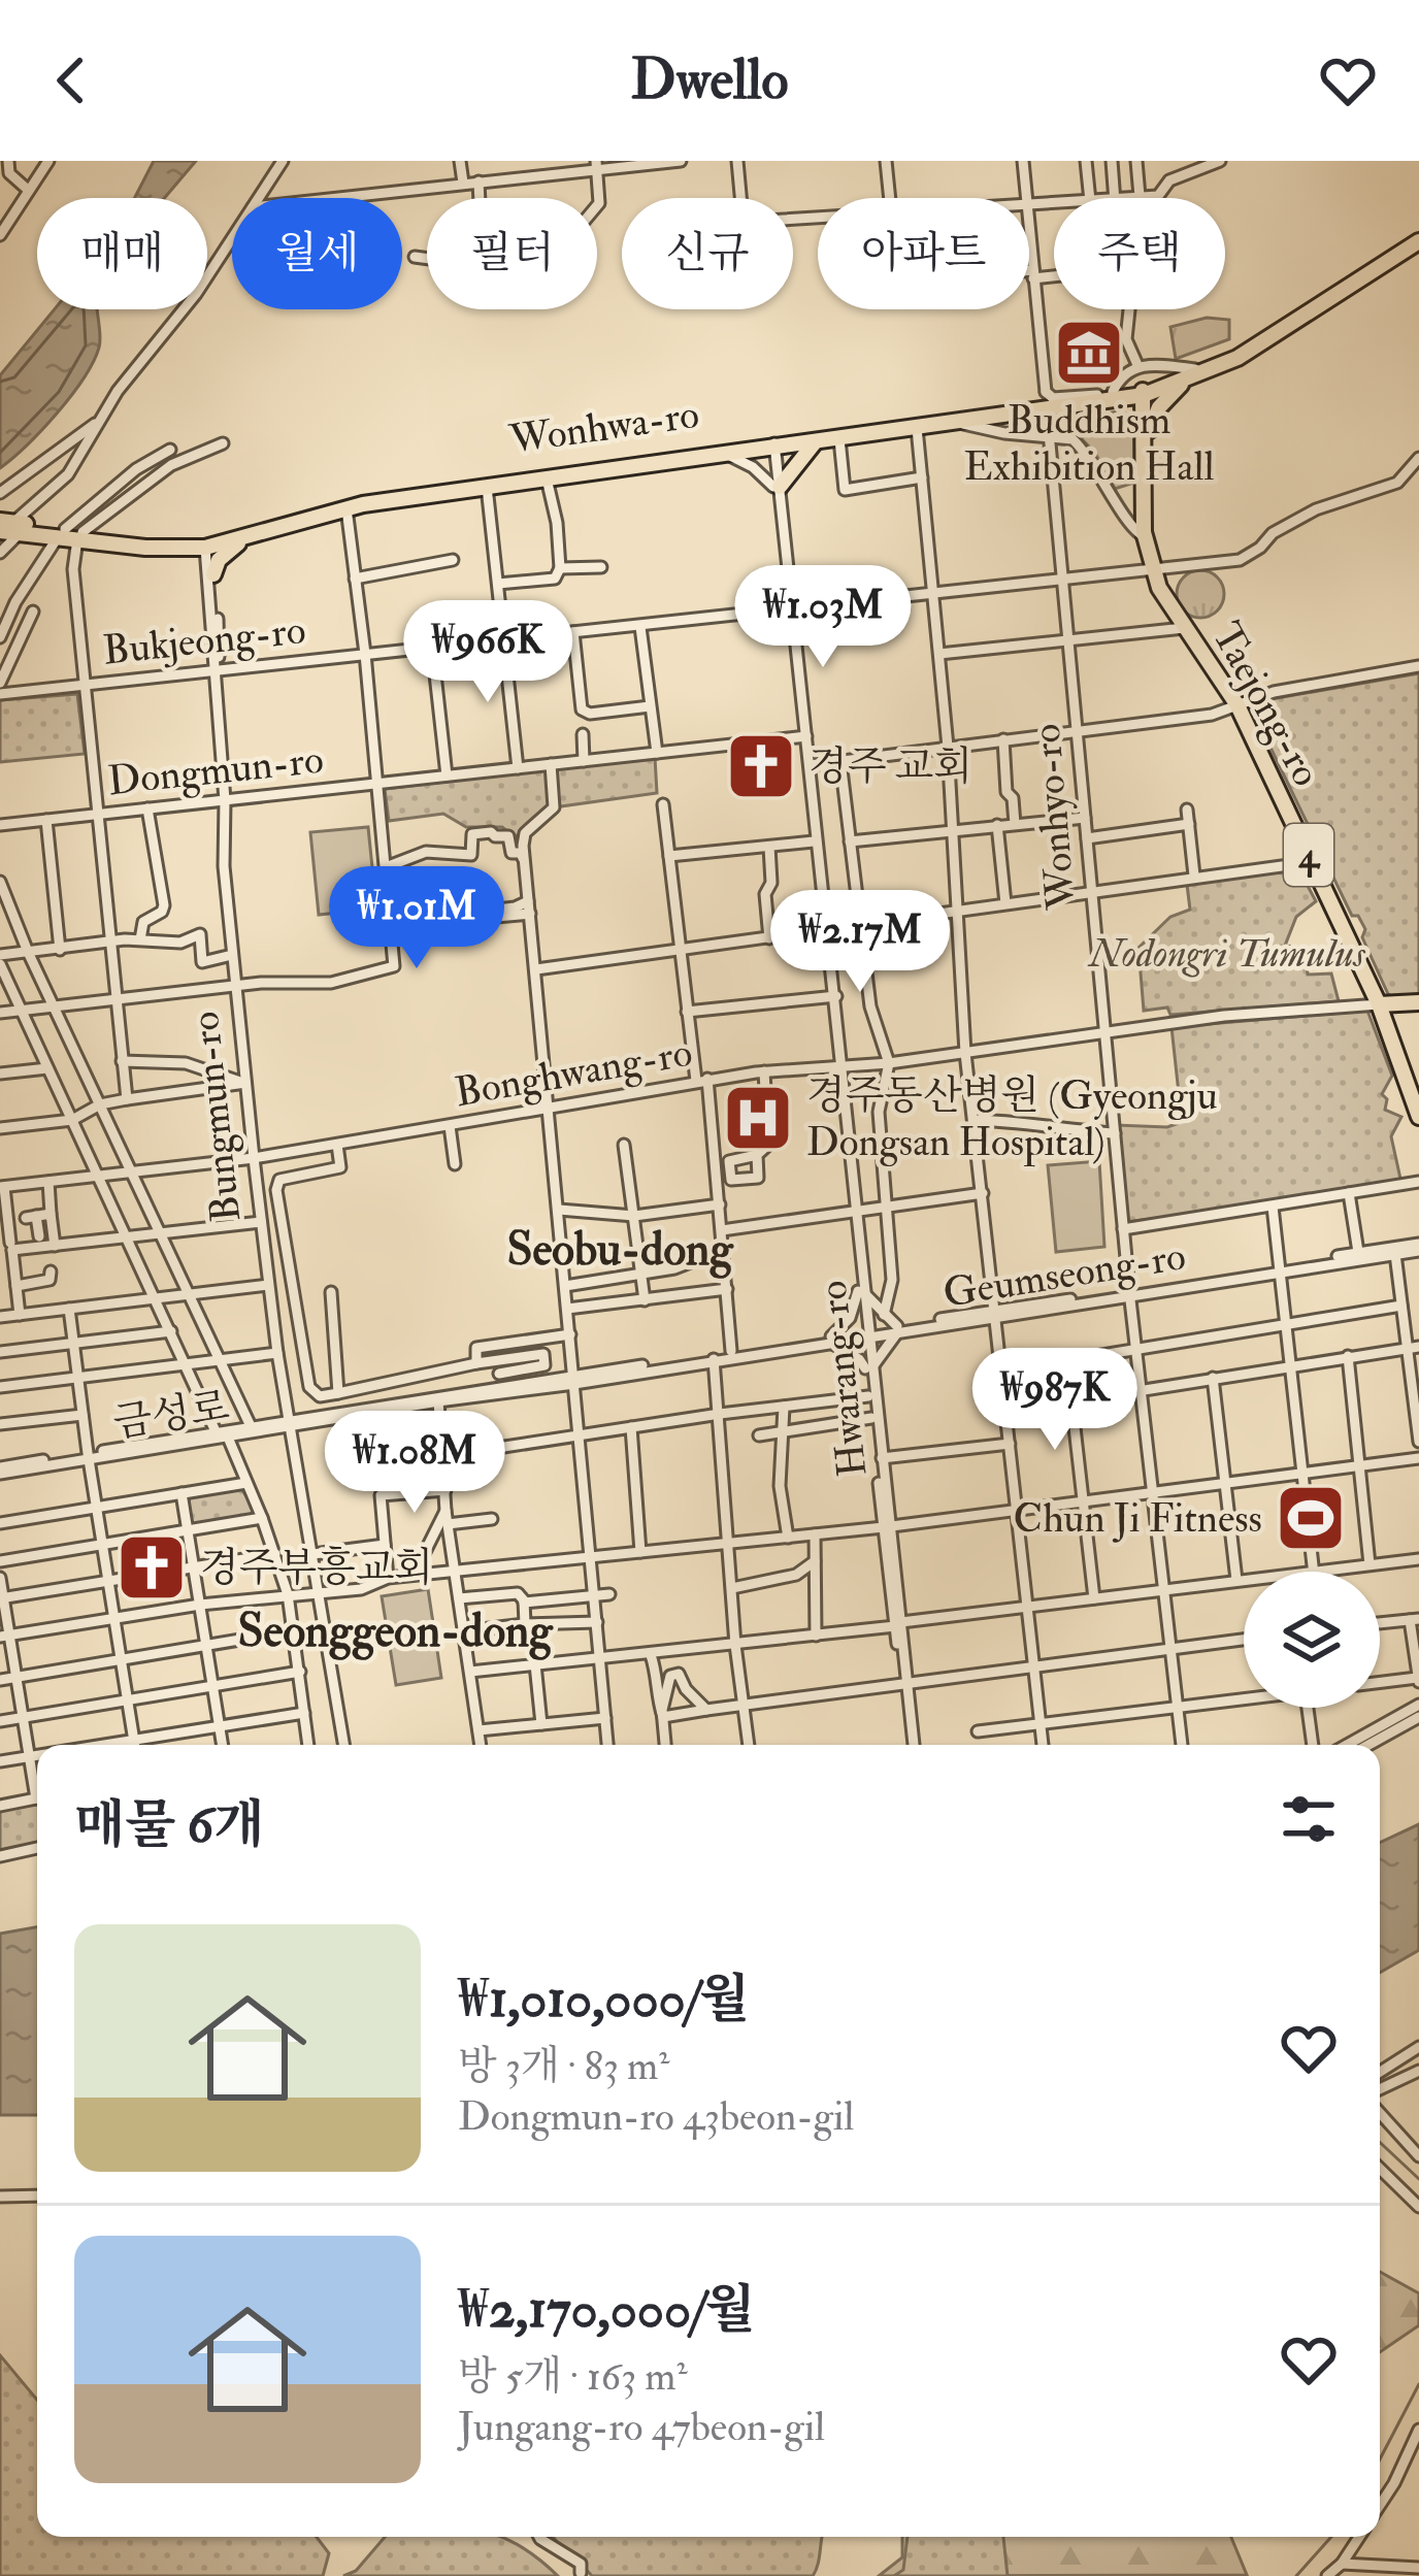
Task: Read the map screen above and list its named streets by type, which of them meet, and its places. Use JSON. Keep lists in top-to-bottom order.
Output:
{
  "streets": {
    "main road": ["Wonhwa-ro", "Taejong-ro", "4"],
    "street": [
      "Bukjeong-ro",
      "Dongmun-ro",
      "Wonhyo-ro",
      "Bonghwang-ro",
      "Bungmun-ro",
      "Geumseong-ro",
      "Hwarang-ro",
      "금성로"
    ]
  },
  "crossings": [
    ["Wonhwa-ro", "Taejong-ro"],
    ["Wonhwa-ro", "Wonhyo-ro"],
    ["Wonhwa-ro", "Bungmun-ro"],
    ["Wonhwa-ro", "Hwarang-ro"],
    ["Bukjeong-ro", "Taejong-ro"],
    ["Bukjeong-ro", "Wonhyo-ro"],
    ["Bukjeong-ro", "Bungmun-ro"],
    ["Bukjeong-ro", "Hwarang-ro"],
    ["Taejong-ro", "Wonhyo-ro"],
    ["Taejong-ro", "Bonghwang-ro"],
    ["Dongmun-ro", "Bungmun-ro"],
    ["Dongmun-ro", "Hwarang-ro"],
    ["Wonhyo-ro", "Bonghwang-ro"],
    ["Wonhyo-ro", "Geumseong-ro"],
    ["Bonghwang-ro", "Bungmun-ro"],
    ["Bonghwang-ro", "Hwarang-ro"],
    ["Bungmun-ro", "금성로"],
    ["Geumseong-ro", "Hwarang-ro"]
  ],
  "districts": ["Seobu-dong", "Seonggeon-dong"],
  "parks": ["Nodongri Tumulus"],
  "places": {
    "museum": ["Buddhism Exhibition Hall"],
    "church": ["경주 교회", "경주부흥교회"],
    "hospital": ["경주동산병원 (Gyeongju Dongsan Hospital)"],
    "sports": ["Chun Ji Fitness"]
  },
  "page": {
    "header": "Dwello",
    "chip": [
      "매매",
      "월세",
      "필터",
      "신규",
      "아파트",
      "주택"
    ],
    "price": [
      "₩1.03M",
      "₩966K",
      "₩1.01M",
      "₩2.17M",
      "₩987K",
      "₩1.08M"
    ],
    "heading": "매물 6개",
    "list": [
      {
        "name": "₩1,010,000/월",
        "note": "방 3개 · 83 m² · Dongmun-ro 43beon-gil"
      },
      {
        "name": "₩2,170,000/월",
        "note": "방 5개 · 163 m² · Jungang-ro 47beon-gil"
      }
    ]
  }
}
